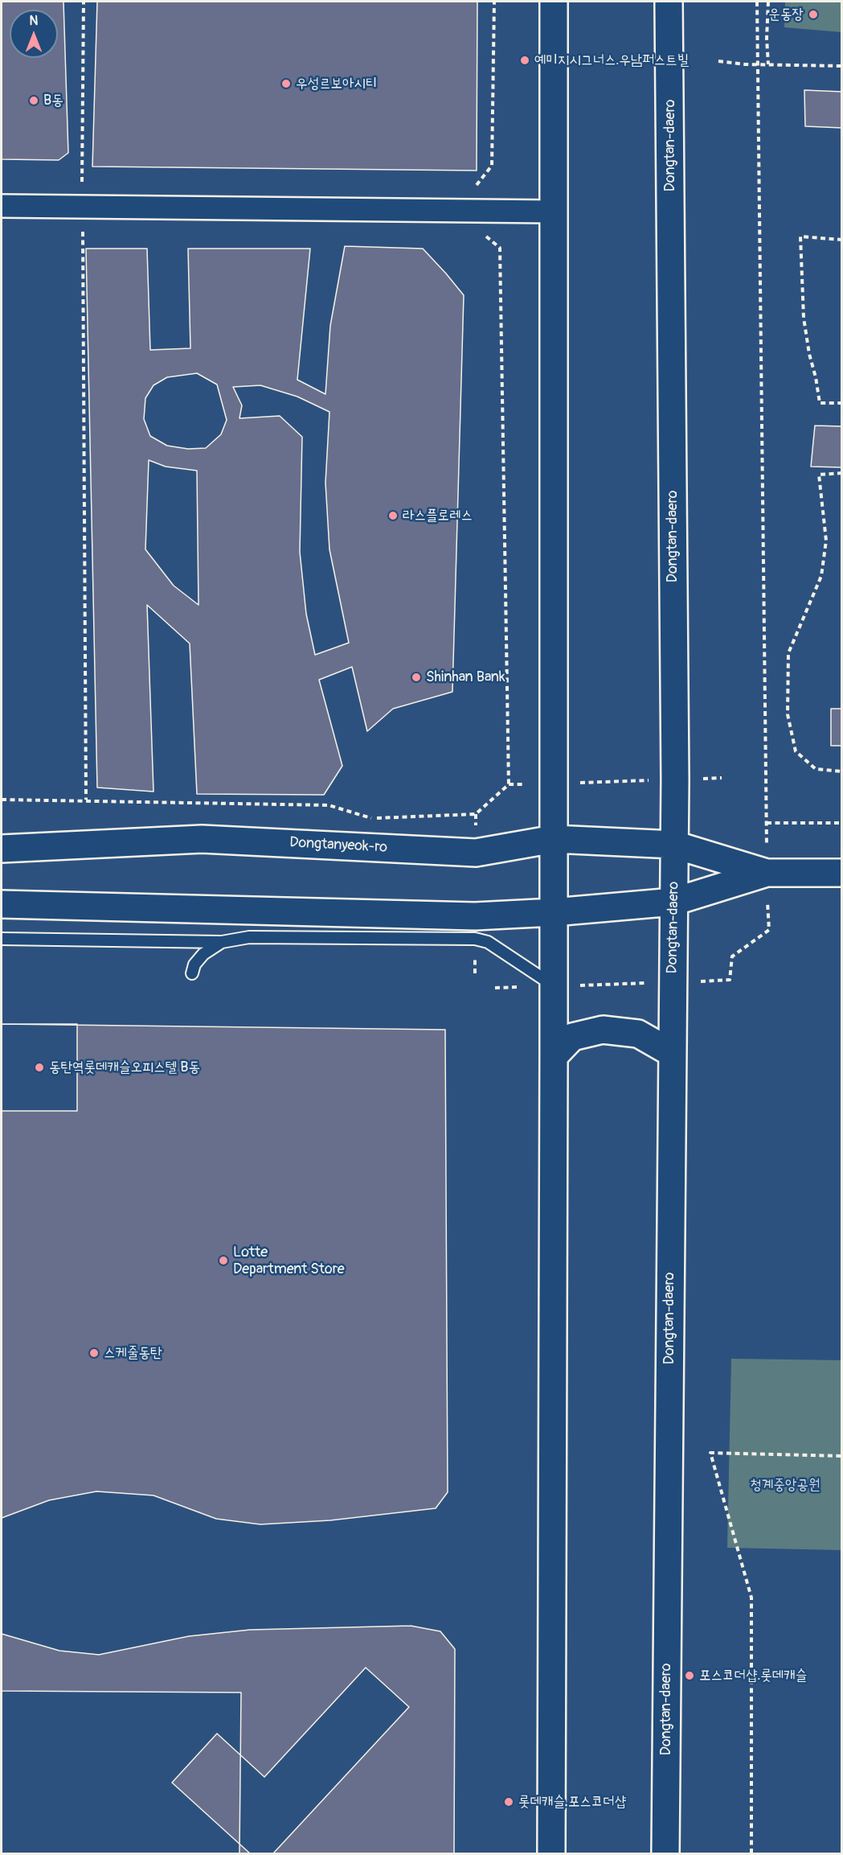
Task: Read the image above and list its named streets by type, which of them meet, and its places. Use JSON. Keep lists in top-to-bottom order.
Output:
{
  "streets": {
    "main road": ["Dongtan-daero", "Dongtanyeok-ro"]
  },
  "crossings": [
    ["Dongtan-daero", "Dongtanyeok-ro"]
  ],
  "parks": ["청계중앙공원"],
  "places": [
    "운동장",
    "예미지시그너스.우남퍼스트빌",
    "우성르보아시티",
    "B동",
    "라스플로레스",
    "Shinhan Bank",
    "동탄역롯데캐슬오피스텔 B동",
    "Lotte Department Store",
    "스케줄동탄",
    "포스코더샵.롯데캐슬",
    "롯데캐슬.포스코더샵"
  ],
  "north": "top"
}
